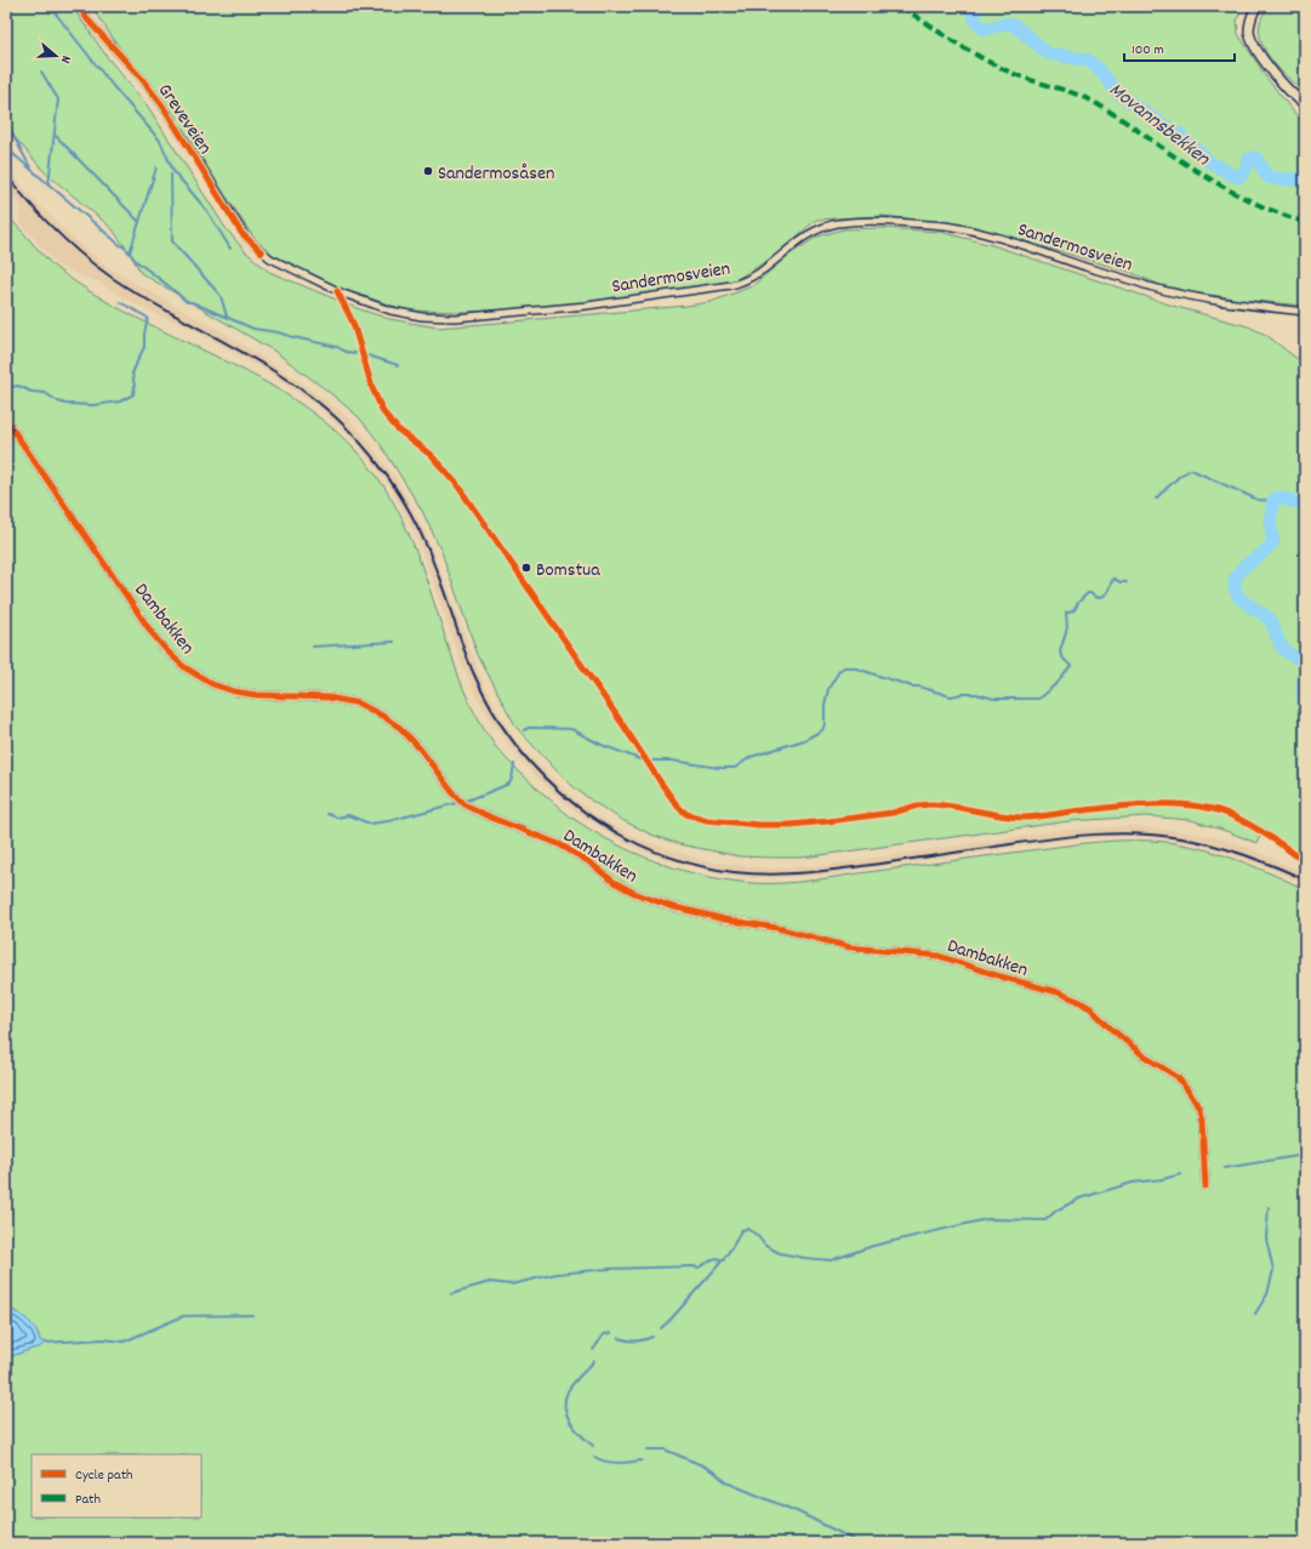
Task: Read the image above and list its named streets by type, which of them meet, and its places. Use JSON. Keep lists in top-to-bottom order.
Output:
{
  "streets": {
    "street": ["Greveveien", "Sandermosveien", "Dambakken"]
  },
  "crossings": [
    ["Greveveien", "Sandermosveien"]
  ],
  "water": ["Movannsbekken"],
  "places": ["Sandermosåsen", "Bomstua"],
  "legend": ["Cycle path", "Path"],
  "scale_bar": "100 m",
  "north": "right"
}
